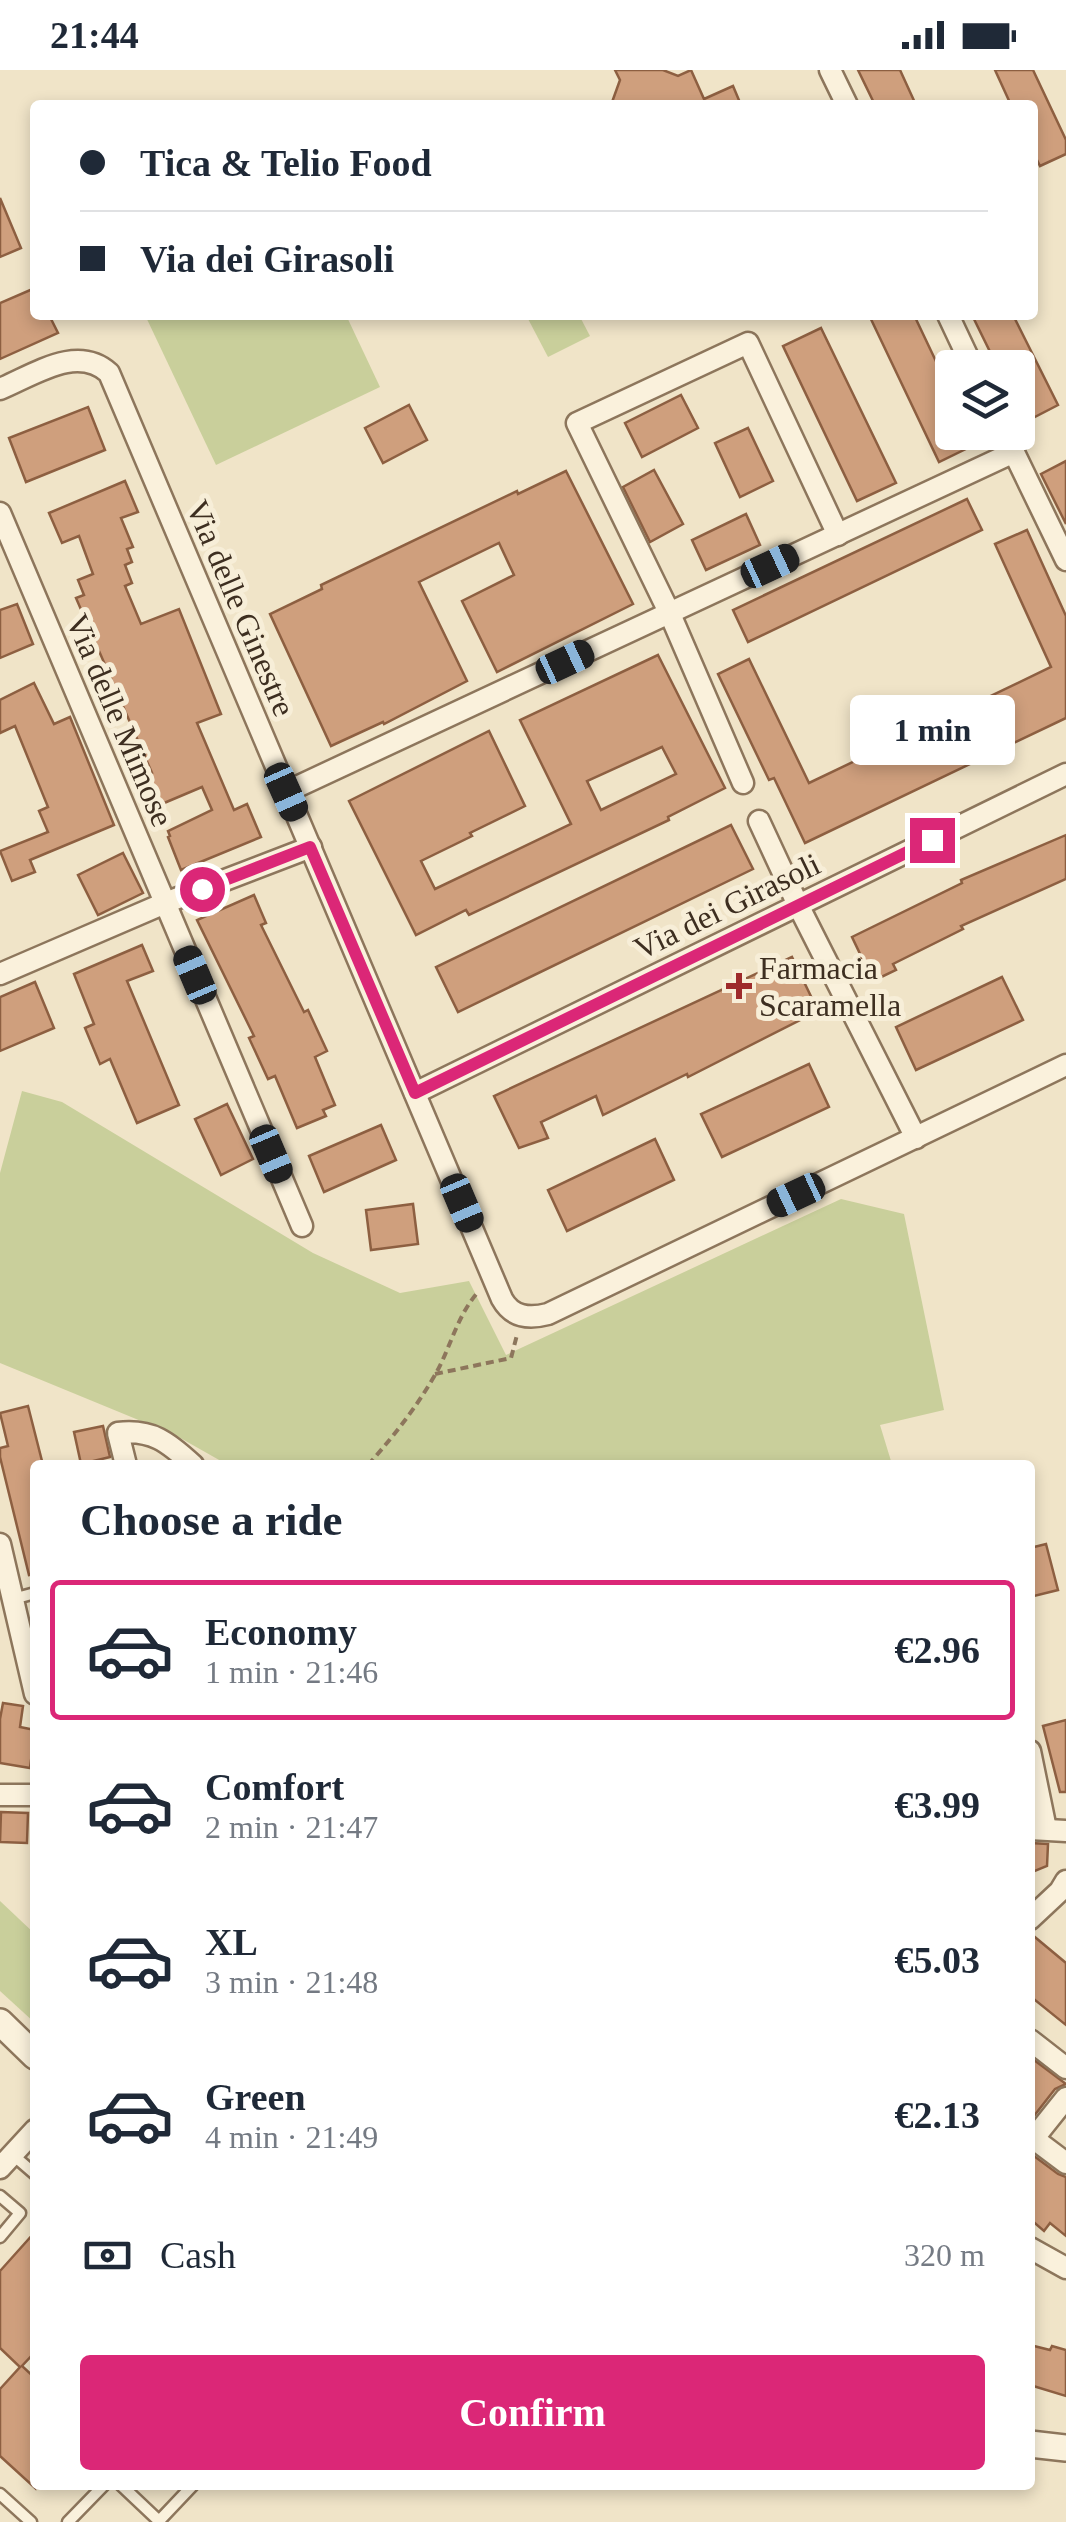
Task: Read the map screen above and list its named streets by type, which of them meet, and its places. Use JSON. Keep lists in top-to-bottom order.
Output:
{
  "streets": {
    "street": ["Via delle Ginestre", "Via delle Mimose", "Via dei Girasoli"]
  },
  "crossings": [
    ["Via delle Ginestre", "Via dei Girasoli"]
  ],
  "places": {
    "health": ["Farmacia Scaramella"]
  },
  "page": {
    "status": "21:44",
    "banner": ["Tica & Telio Food", "Via dei Girasoli"],
    "bubble": "1 min",
    "heading": "Choose a ride",
    "list": [
      {
        "name": "Economy",
        "note": "1 min · 21:46",
        "value": "€2.96"
      },
      {
        "name": "Comfort",
        "note": "2 min · 21:47",
        "value": "€3.99"
      },
      {
        "name": "XL",
        "note": "3 min · 21:48",
        "value": "€5.03"
      },
      {
        "name": "Green",
        "note": "4 min · 21:49",
        "value": "€2.13"
      }
    ],
    "pay": ["Cash", "320 m"],
    "buttons": "Confirm"
  }
}
